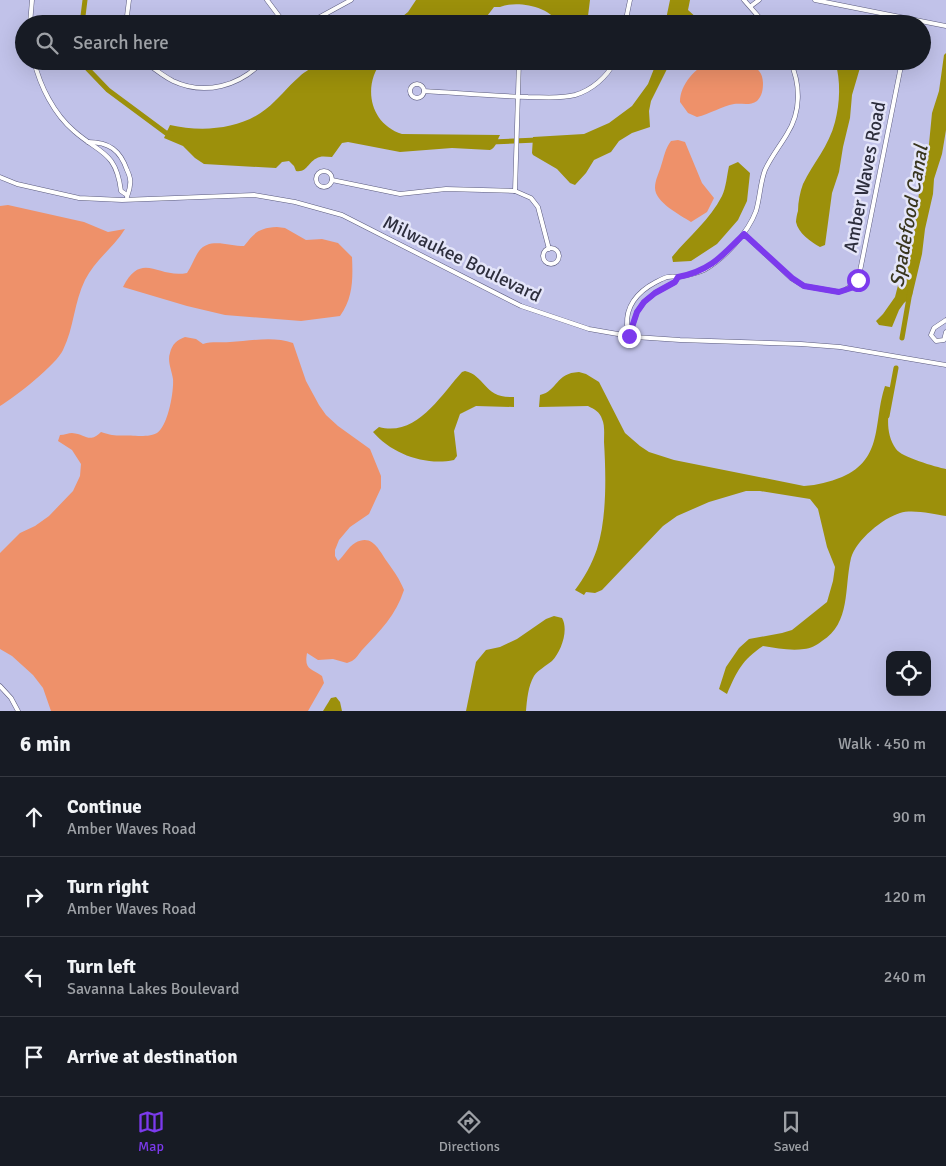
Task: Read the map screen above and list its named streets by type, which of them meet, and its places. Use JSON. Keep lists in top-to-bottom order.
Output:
{
  "streets": {
    "street": ["Amber Waves Road", "Milwaukee Boulevard"]
  },
  "water": ["Spadefood Canal"],
  "page": {
    "search": "Search here",
    "heading": ["6 min", "Walk · 450 m"],
    "list": [
      ["Continue", "Amber Waves Road", "90 m"],
      ["Turn right", "Amber Waves Road", "120 m"],
      ["Turn left", "Savanna Lakes Boulevard", "240 m"],
      "Arrive at destination"
    ],
    "nav": ["Map", "Directions", "Saved"]
  }
}
